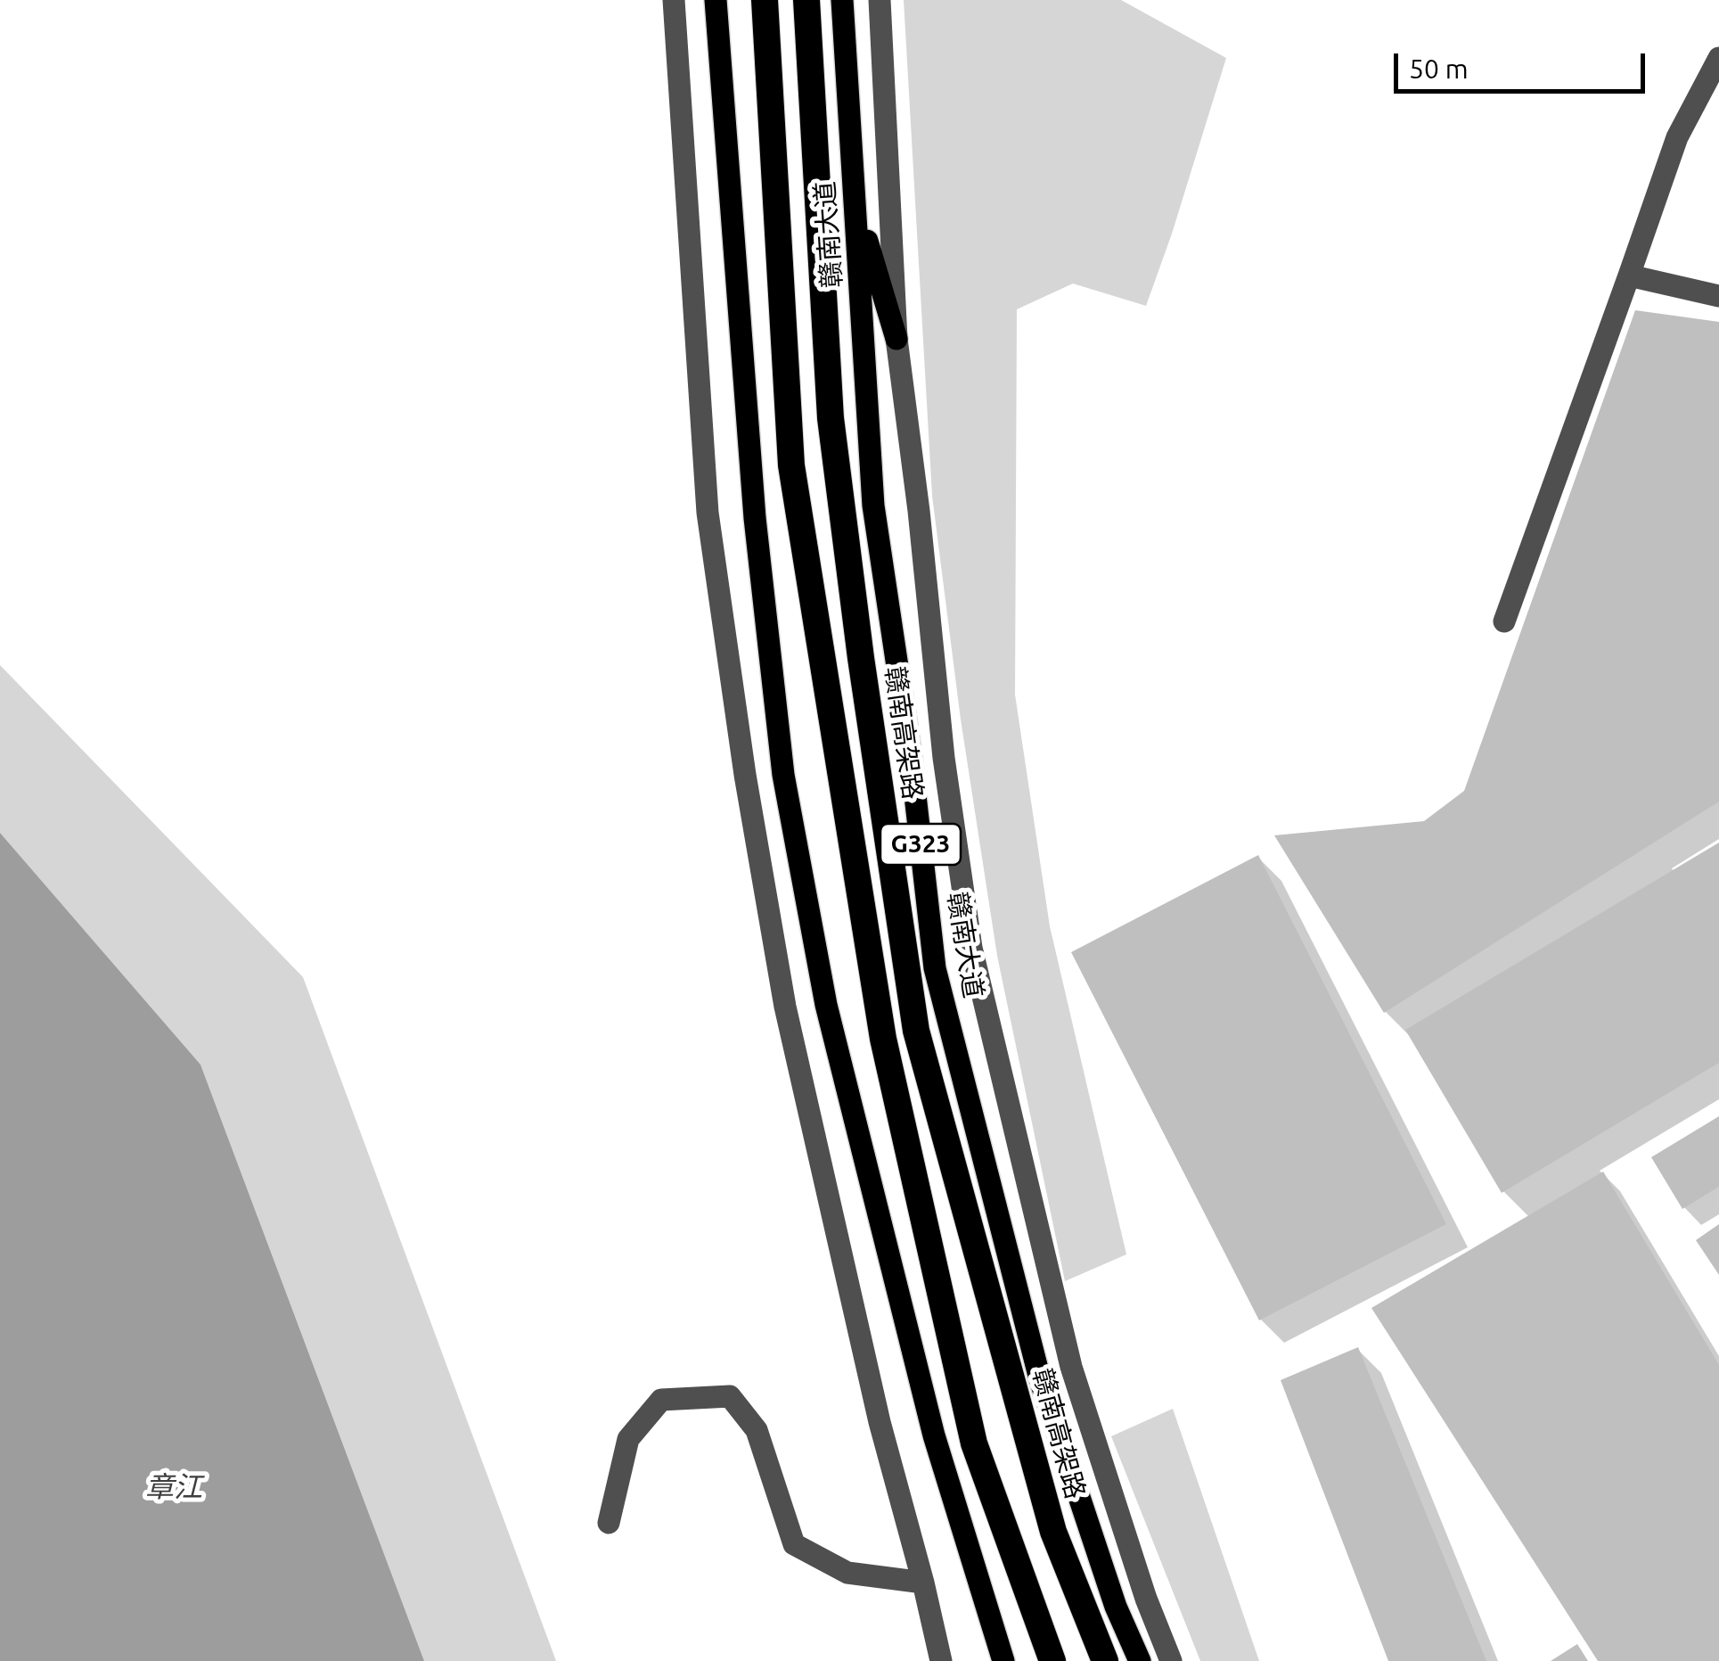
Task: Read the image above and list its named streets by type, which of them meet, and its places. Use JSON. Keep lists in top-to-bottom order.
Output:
{
  "streets": {
    "highway": ["赣南高架路"],
    "main road": ["赣南大道", "G323"]
  },
  "water": ["章江"],
  "scale_bar": "50 m"
}
